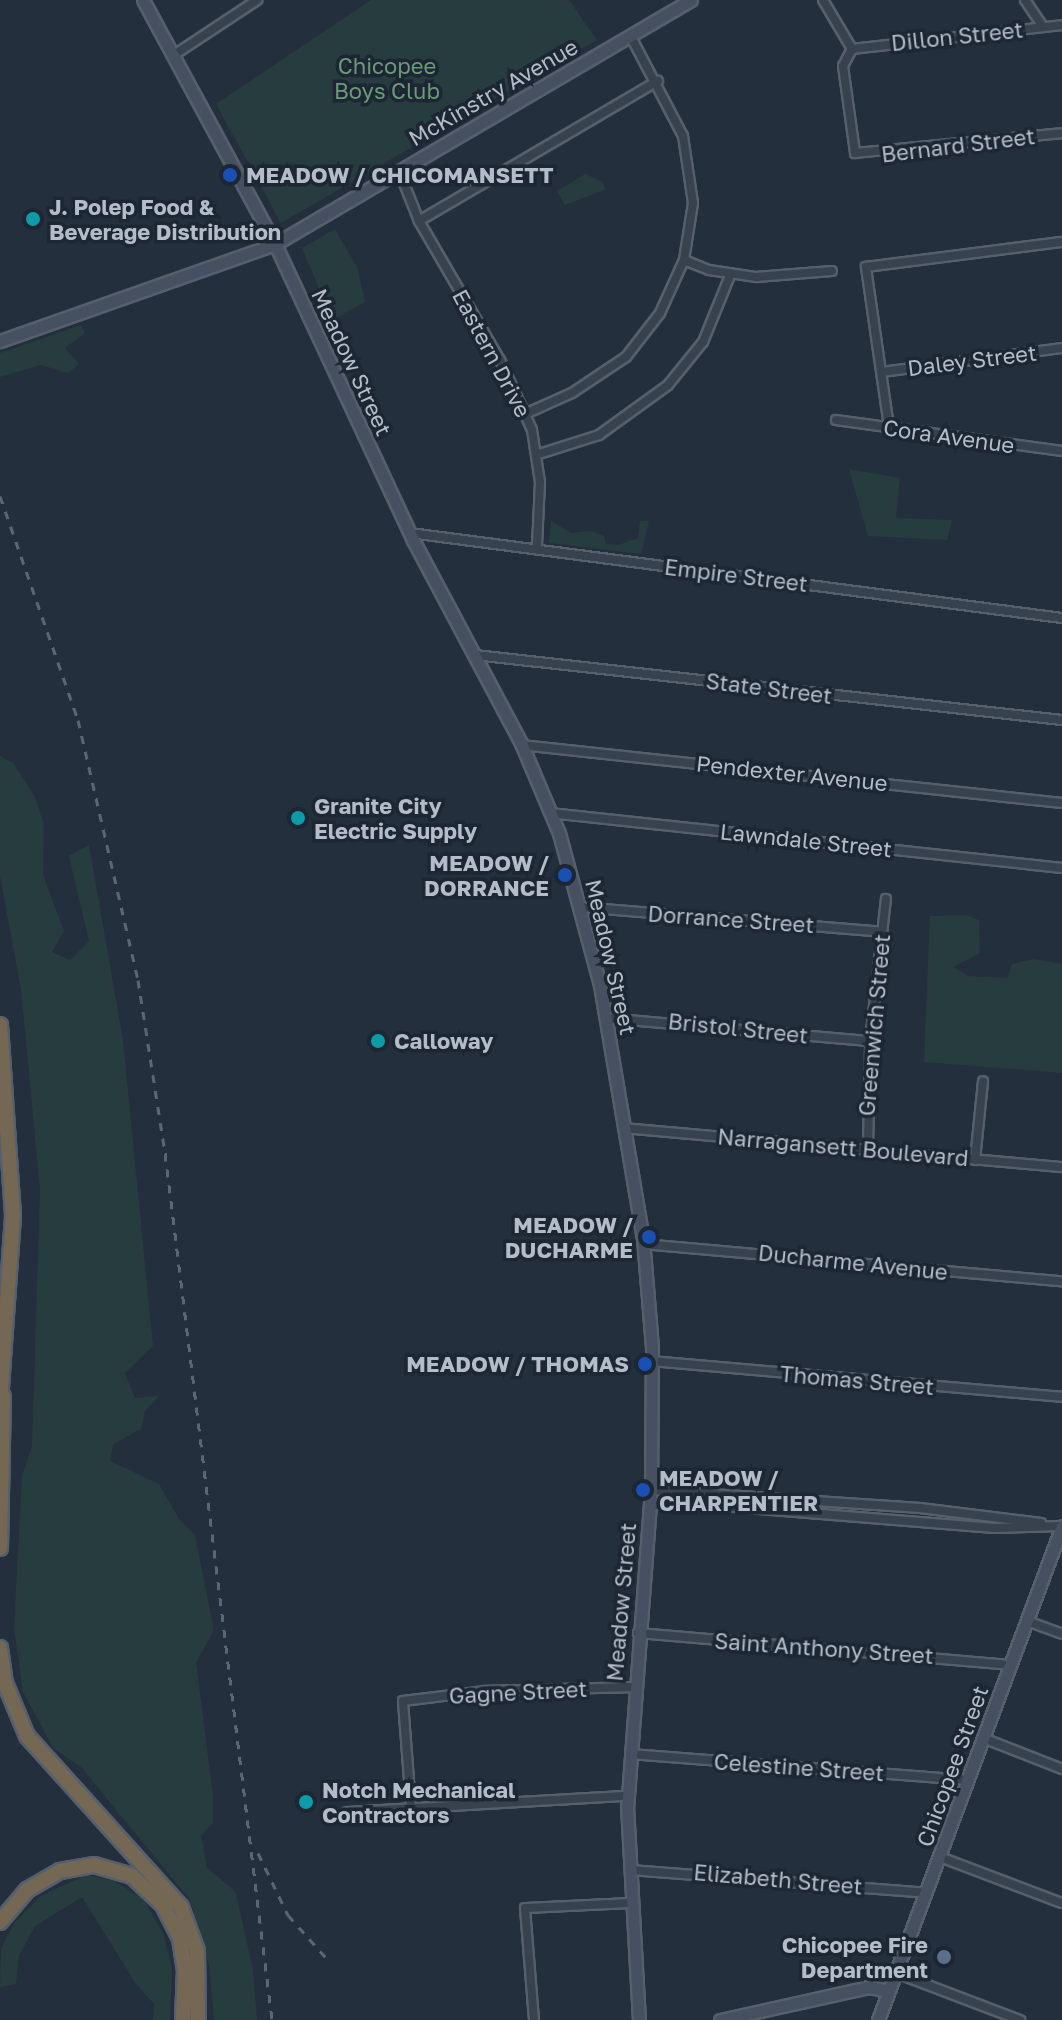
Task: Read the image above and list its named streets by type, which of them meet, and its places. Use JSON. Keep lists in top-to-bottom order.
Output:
{
  "streets": {
    "main road": ["McKinstry Avenue", "Meadow Street", "Chicopee Street"],
    "street": [
      "Dillon Street",
      "Bernard Street",
      "Eastern Drive",
      "Daley Street",
      "Cora Avenue",
      "Empire Street",
      "State Street",
      "Pendexter Avenue",
      "Lawndale Street",
      "Dorrance Street",
      "Greenwich Street",
      "Bristol Street",
      "Narragansett Boulevard",
      "Ducharme Avenue",
      "Thomas Street",
      "Saint Anthony Street",
      "Gagne Street",
      "Celestine Street",
      "Elizabeth Street"
    ]
  },
  "crossings": [
    ["Dillon Street", "Bernard Street"],
    ["McKinstry Avenue", "Eastern Drive"],
    ["McKinstry Avenue", "Meadow Street"],
    ["Eastern Drive", "Empire Street"],
    ["Meadow Street", "Empire Street"],
    ["Meadow Street", "State Street"],
    ["Meadow Street", "Pendexter Avenue"],
    ["Meadow Street", "Lawndale Street"],
    ["Meadow Street", "Dorrance Street"],
    ["Meadow Street", "Bristol Street"],
    ["Meadow Street", "Narragansett Boulevard"],
    ["Meadow Street", "Ducharme Avenue"],
    ["Meadow Street", "Thomas Street"],
    ["Meadow Street", "Saint Anthony Street"],
    ["Meadow Street", "Gagne Street"],
    ["Meadow Street", "Celestine Street"],
    ["Meadow Street", "Elizabeth Street"],
    ["Dorrance Street", "Greenwich Street"],
    ["Greenwich Street", "Bristol Street"],
    ["Greenwich Street", "Narragansett Boulevard"],
    ["Saint Anthony Street", "Chicopee Street"],
    ["Chicopee Street", "Celestine Street"],
    ["Chicopee Street", "Elizabeth Street"]
  ],
  "parks": ["Chicopee Boys Club"],
  "places": [
    "MEADOW / CHICOMANSETT",
    "J. Polep Food & Beverage Distribution",
    "Granite City Electric Supply",
    "MEADOW / DORRANCE",
    "Calloway",
    "MEADOW / DUCHARME",
    "MEADOW / THOMAS",
    "MEADOW / CHARPENTIER",
    "Notch Mechanical Contractors",
    "Chicopee Fire Department"
  ]
}
